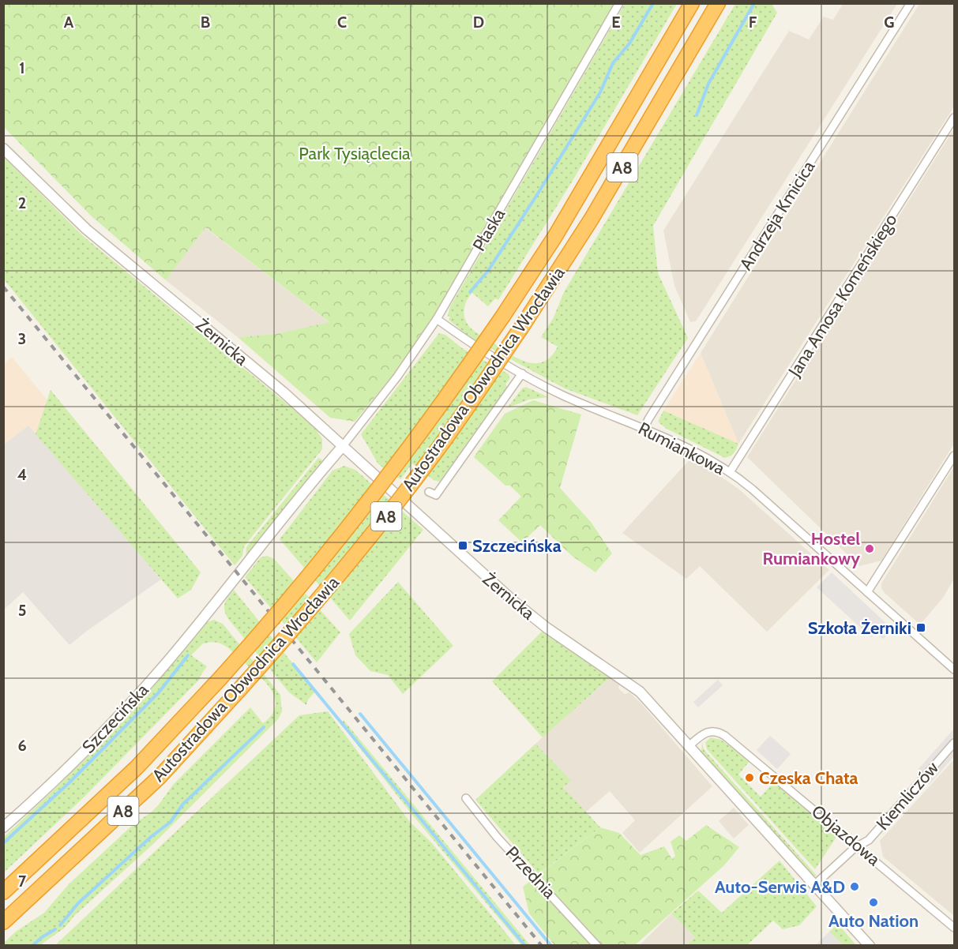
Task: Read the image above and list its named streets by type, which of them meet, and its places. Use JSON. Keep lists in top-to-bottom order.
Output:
{
  "streets": {
    "highway": ["A8", "Autostradowa Obwodnica Wrocławia"],
    "street": [
      "Andrzeja Kmicica",
      "Płaska",
      "Jana Amosa Komeńskiego",
      "Żernicka",
      "Rumiankowa",
      "Szczecińska",
      "Kiemliczów",
      "Objazdowa",
      "Przednia"
    ]
  },
  "crossings": [
    ["Andrzeja Kmicica", "Rumiankowa"],
    ["Płaska", "Żernicka"],
    ["Płaska", "Rumiankowa"],
    ["Płaska", "Szczecińska"],
    ["Jana Amosa Komeńskiego", "Rumiankowa"],
    ["Żernicka", "Szczecińska"],
    ["Żernicka", "Kiemliczów"],
    ["Żernicka", "Objazdowa"],
    ["Kiemliczów", "Objazdowa"]
  ],
  "parks": ["Park Tysiąclecia"],
  "places": {
    "transit": ["Szczecińska", "Szkoła Żerniki"],
    "other": [
      "Hostel Rumiankowy",
      "Czeska Chata",
      "Auto-Serwis A&D",
      "Auto Nation"
    ]
  },
  "grid": {
    "columns": [
      "A",
      "B",
      "C",
      "D",
      "E",
      "F",
      "G"
    ],
    "rows": [
      "1",
      "2",
      "3",
      "4",
      "5",
      "6",
      "7"
    ]
  }
}
